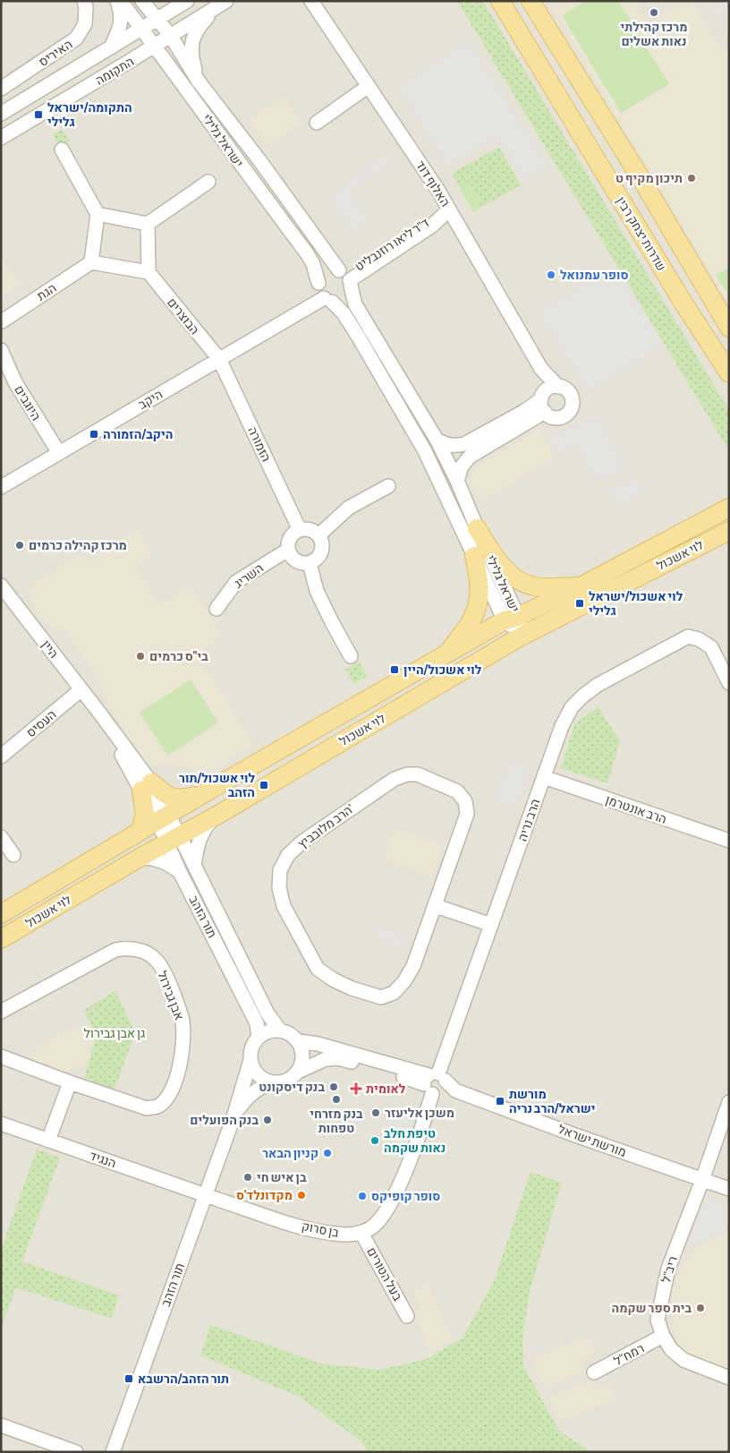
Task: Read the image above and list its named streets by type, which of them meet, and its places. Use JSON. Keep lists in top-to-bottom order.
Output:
{
  "streets": {
    "main road": ["שדרות יצחק רבין", "לוי אשכול"],
    "street": [
      "האיריס",
      "התקומה",
      "ישראל גלילי",
      "האלוף דוד",
      "ד\"ר ליאו רוזנבליט",
      "הגת",
      "הבוצרים",
      "היקב",
      "היוגבים",
      "הזמורה",
      "השריג",
      "היין",
      "העסיס",
      "הרב אונטרמן",
      "הרב נריה",
      "הרב מלובביץ'",
      "תור הזהב",
      "אבן גבירול",
      "מורשת ישראל",
      "הנגיד",
      "בן סרוק",
      "ריב\"ל",
      "בעל הטורים",
      "רמח\"ל"
    ]
  },
  "crossings": [
    ["התקומה", "ישראל גלילי"],
    ["ישראל גלילי", "ד\"ר ליאו רוזנבליט"],
    ["ישראל גלילי", "היקב"],
    ["ישראל גלילי", "לוי אשכול"],
    ["האלוף דוד", "ד\"ר ליאו רוזנבליט"],
    ["ד\"ר ליאו רוזנבליט", "היקב"],
    ["הבוצרים", "היקב"],
    ["הבוצרים", "הזמורה"],
    ["היקב", "היוגבים"],
    ["היקב", "הזמורה"],
    ["הזמורה", "השריג"],
    ["לוי אשכול", "היין"],
    ["לוי אשכול", "תור הזהב"],
    ["היין", "העסיס"],
    ["היין", "תור הזהב"],
    ["הרב אונטרמן", "הרב נריה"],
    ["הרב נריה", "מורשת ישראל"],
    ["תור הזהב", "מורשת ישראל"],
    ["תור הזהב", "הנגיד"],
    ["תור הזהב", "בן סרוק"],
    ["מורשת ישראל", "ריב\"ל"],
    ["הנגיד", "בן סרוק"],
    ["בן סרוק", "בעל הטורים"],
    ["ריב\"ל", "רמח\"ל"]
  ],
  "parks": ["גן אבן גבירול"],
  "places": {
    "other": [
      "מרכז קהילתי נאות אשלים",
      "תיכון מקיף ט",
      "סופר עמנואל",
      "מרכז קהילה כרמים",
      "בי\"ס כרמים",
      "בנק דיסקונט",
      "בנק מזרחי טפחות",
      "משכן אליעזר",
      "בנק הפועלים",
      "טיפת חלב נאות שקמה",
      "קניון הבאר",
      "בן איש חי",
      "מקדונלד'ס",
      "סופר קופיקס",
      "בית ספר שקמה"
    ],
    "transit": [
      "התקומה/ישראל גלילי",
      "היקב/הזמורה",
      "לוי אשכול/ישראל גלילי",
      "לוי אשכול/היין",
      "לוי אשכול/תור הזהב",
      "מורשת ישראל/הרב נריה",
      "תור הזהב/הרשבא"
    ],
    "health": ["לאומית"]
  }
}
